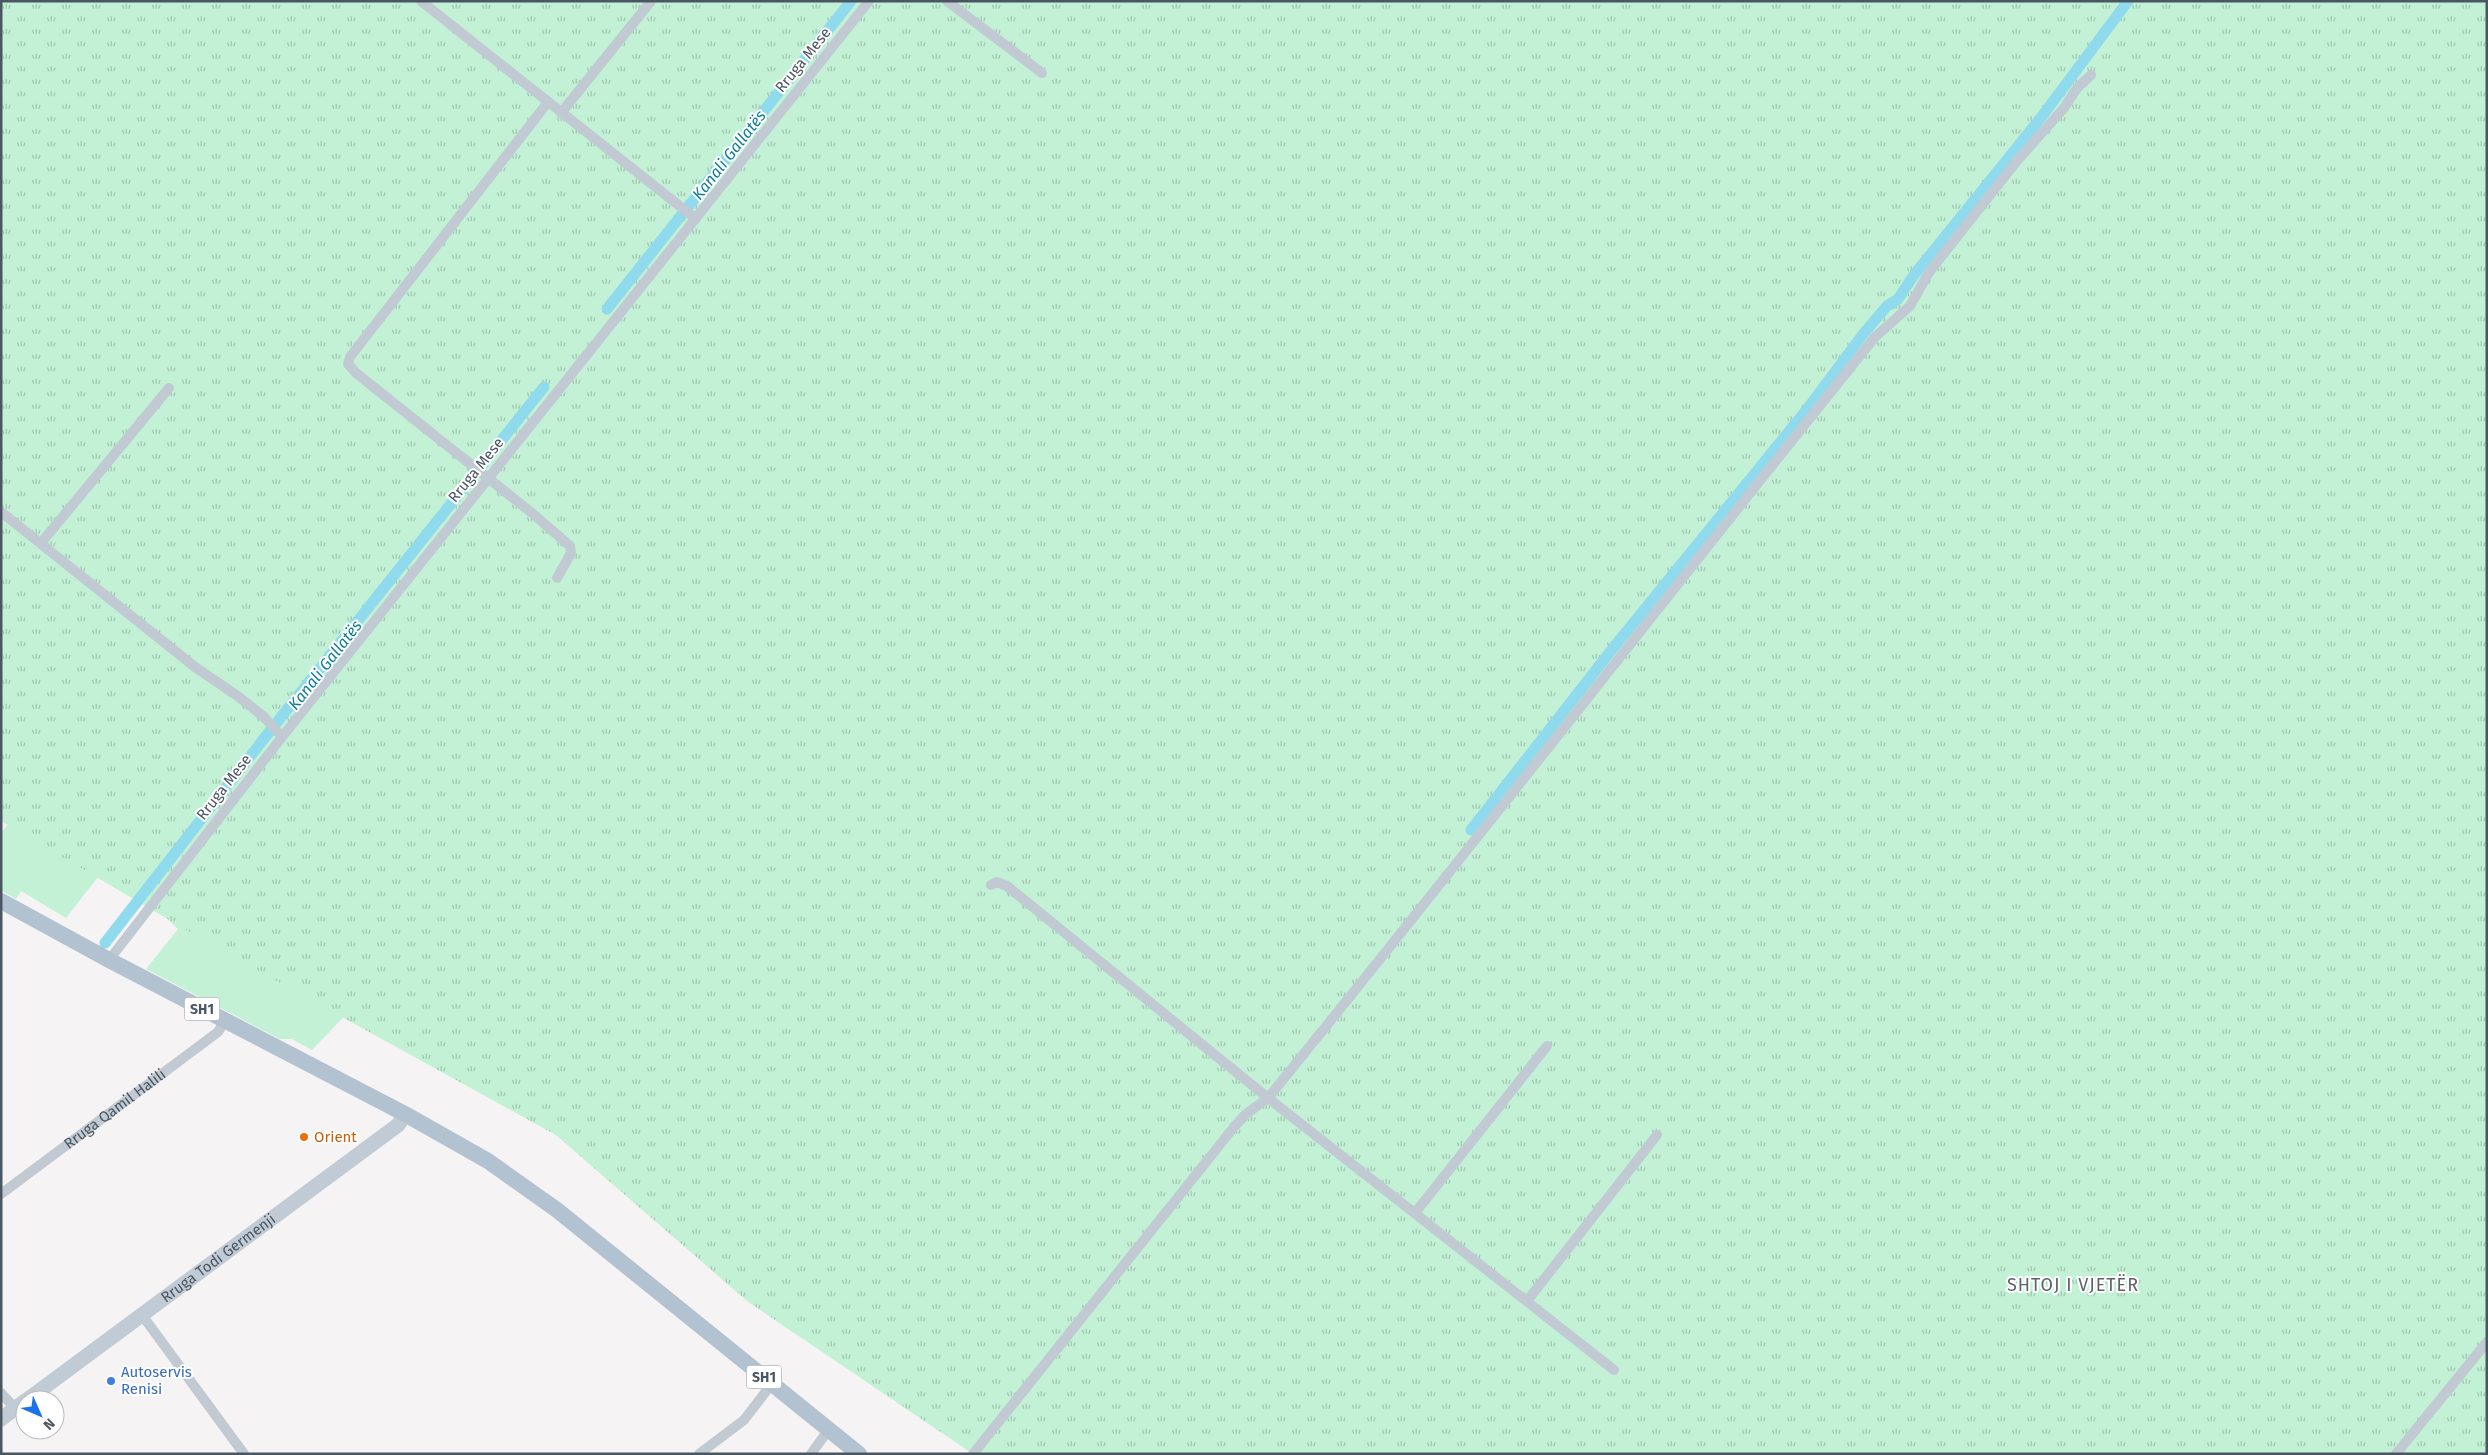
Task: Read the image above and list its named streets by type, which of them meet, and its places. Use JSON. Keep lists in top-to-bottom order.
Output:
{
  "streets": {
    "main road": ["SH1"],
    "street": ["Rruga Mese", "Rruga Qamil Halili", "Rruga Todi Germenji"]
  },
  "crossings": [
    ["Rruga Mese", "SH1"],
    ["SH1", "Rruga Qamil Halili"],
    ["SH1", "Rruga Todi Germenji"]
  ],
  "districts": ["SHTOJ I VJETËR"],
  "water": ["Kanali Gallatës"],
  "places": ["Orient", "Autoservis Renisi"],
  "north": "bottom right"
}
